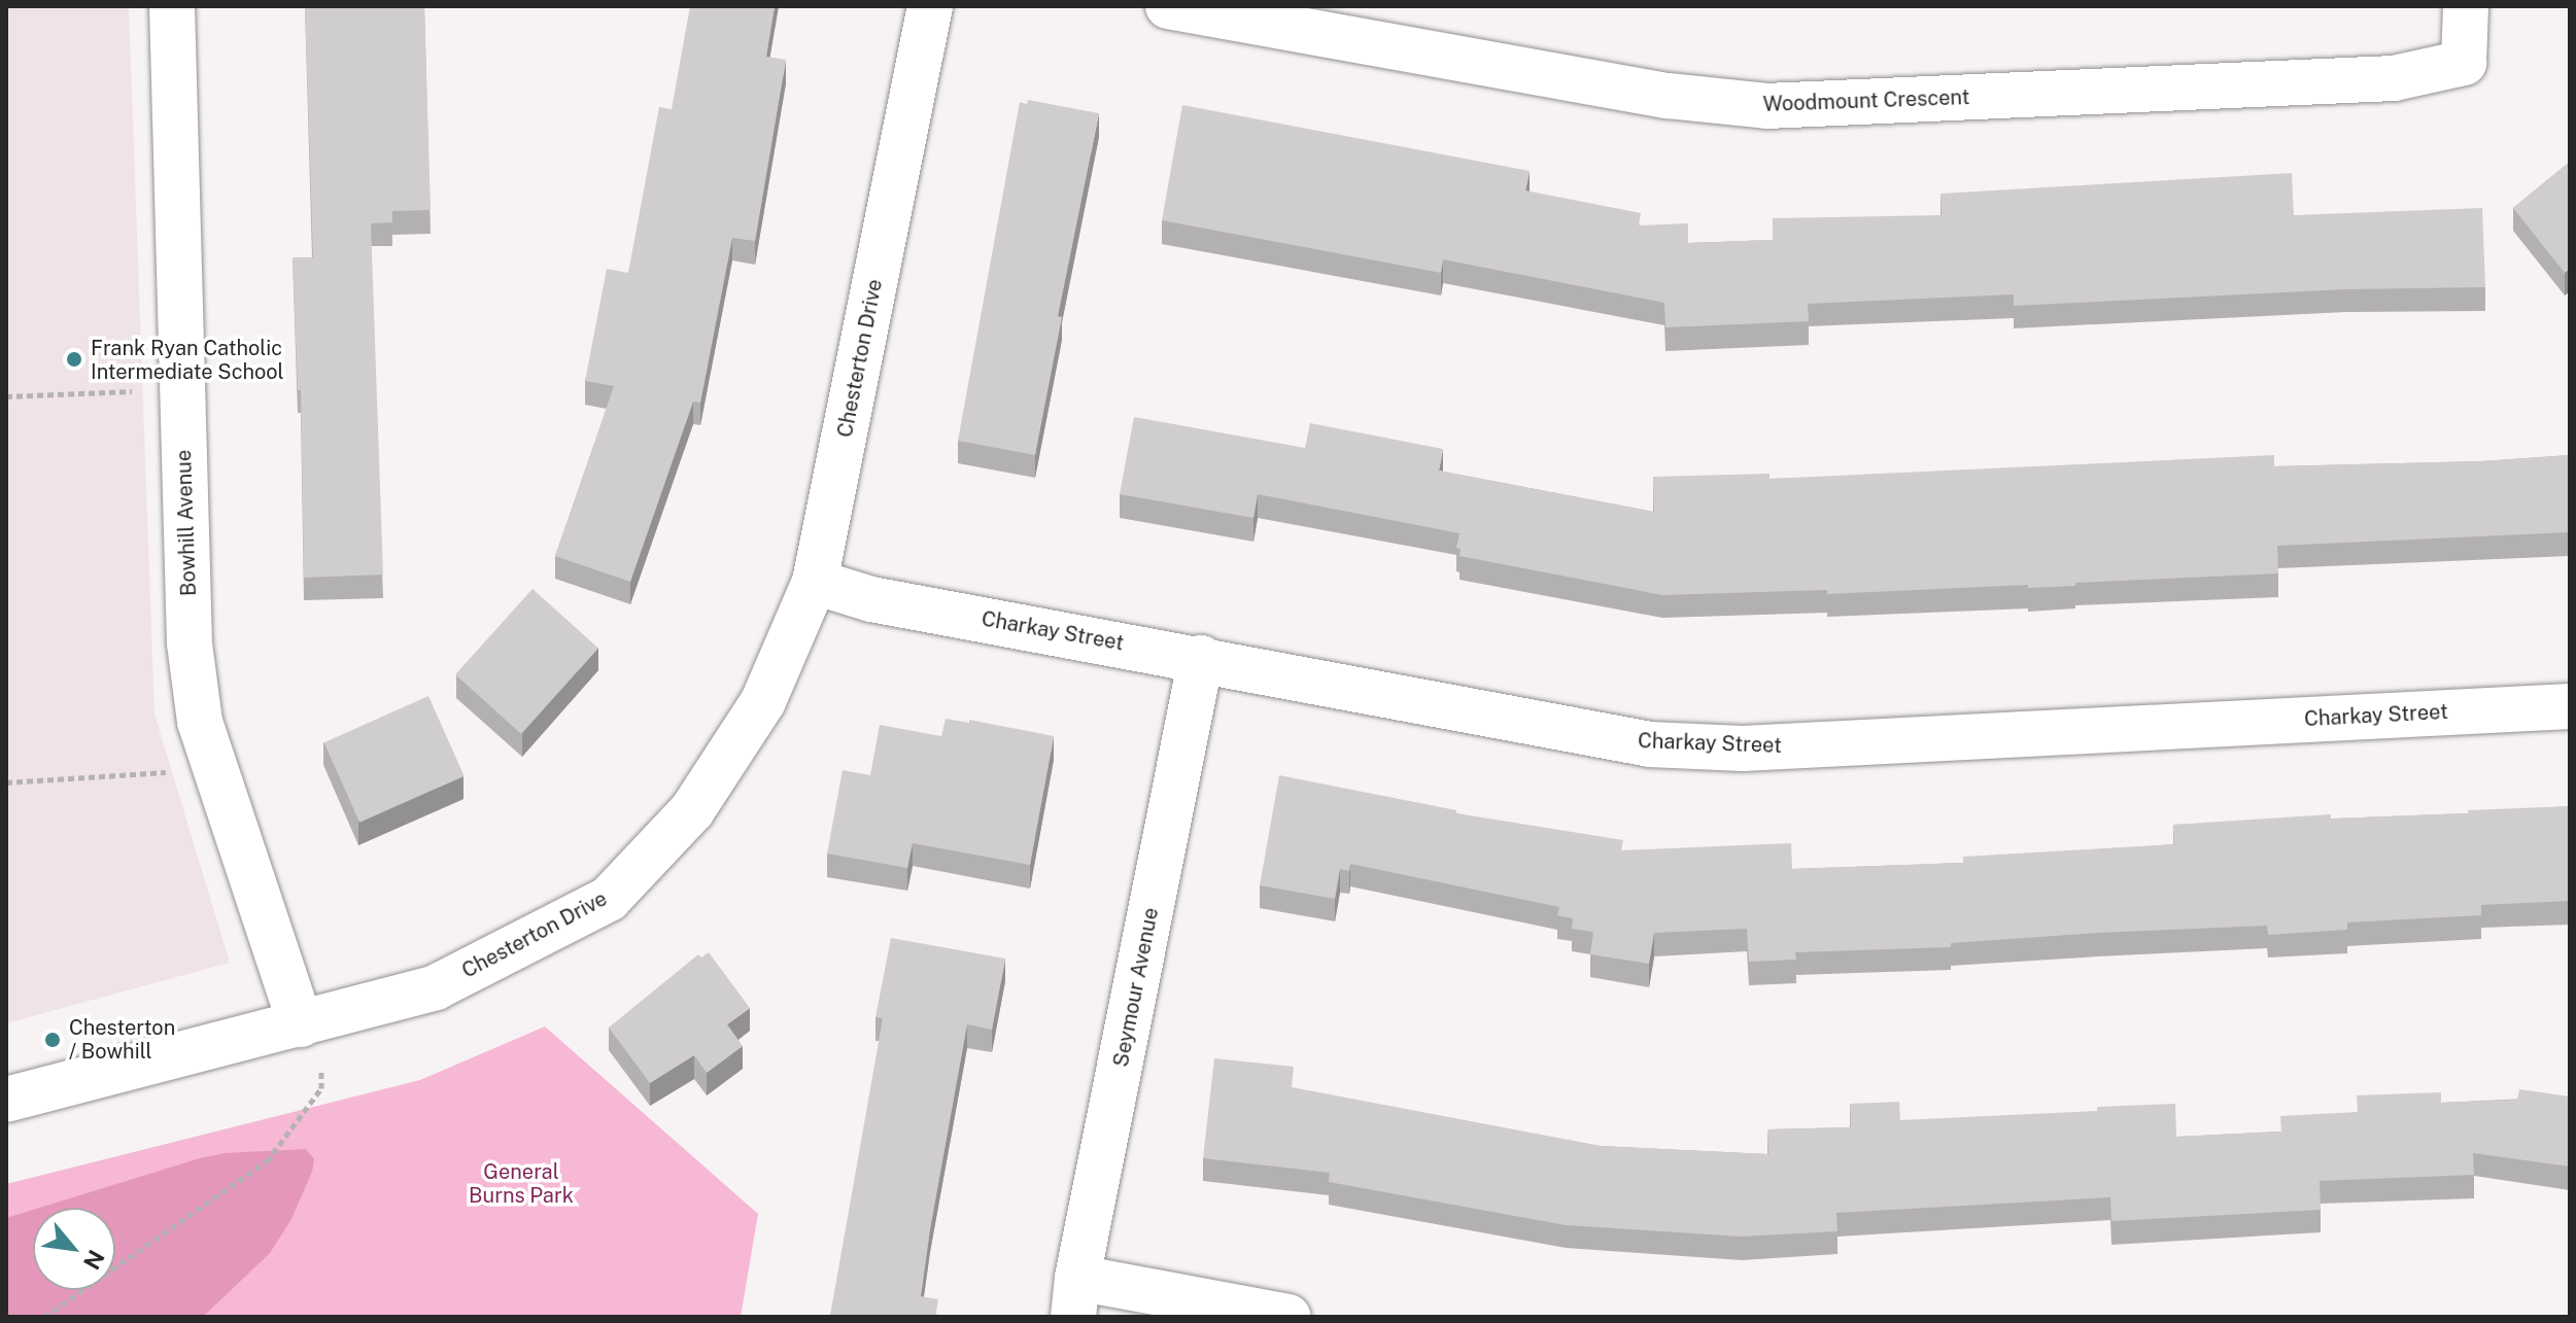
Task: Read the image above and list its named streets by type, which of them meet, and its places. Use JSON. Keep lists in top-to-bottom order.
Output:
{
  "streets": {
    "street": [
      "Woodmount Crescent",
      "Chesterton Drive",
      "Bowhill Avenue",
      "Charkay Street",
      "Seymour Avenue"
    ]
  },
  "crossings": [
    ["Chesterton Drive", "Bowhill Avenue"],
    ["Chesterton Drive", "Charkay Street"],
    ["Charkay Street", "Seymour Avenue"]
  ],
  "parks": ["General Burns Park"],
  "places": ["Frank Ryan Catholic Intermediate School", "Chesterton / Bowhill"],
  "north": "bottom right"
}
